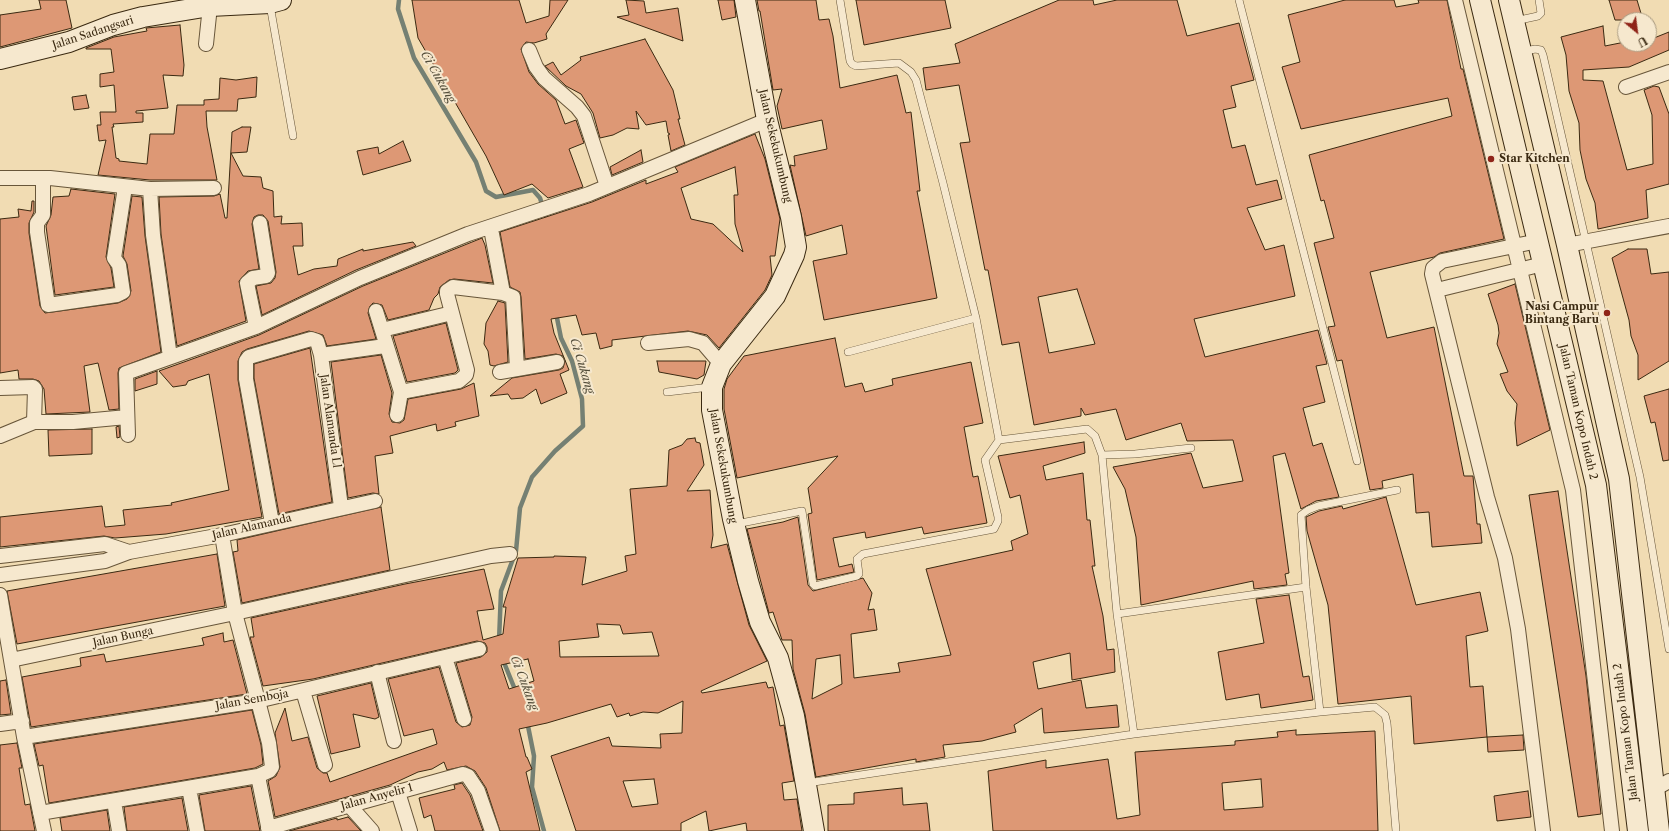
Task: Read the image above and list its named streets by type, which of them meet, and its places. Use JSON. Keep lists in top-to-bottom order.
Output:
{
  "streets": {
    "main road": ["Jalan Sadangsari", "Jalan Sekekukumbung", "Jalan Taman Kopo Indah 2"],
    "street": [
      "Jalan Alamanda Ll",
      "Jalan Alamanda",
      "Jalan Bunga",
      "Jalan Semboja",
      "Jalan Anyelir 1"
    ]
  },
  "crossings": [
    ["Jalan Alamanda Ll", "Jalan Alamanda"]
  ],
  "water": ["Ci Cukang"],
  "places": ["Star Kitchen", "Nasi Campur Bintang Baru"],
  "north": "bottom right"
}
